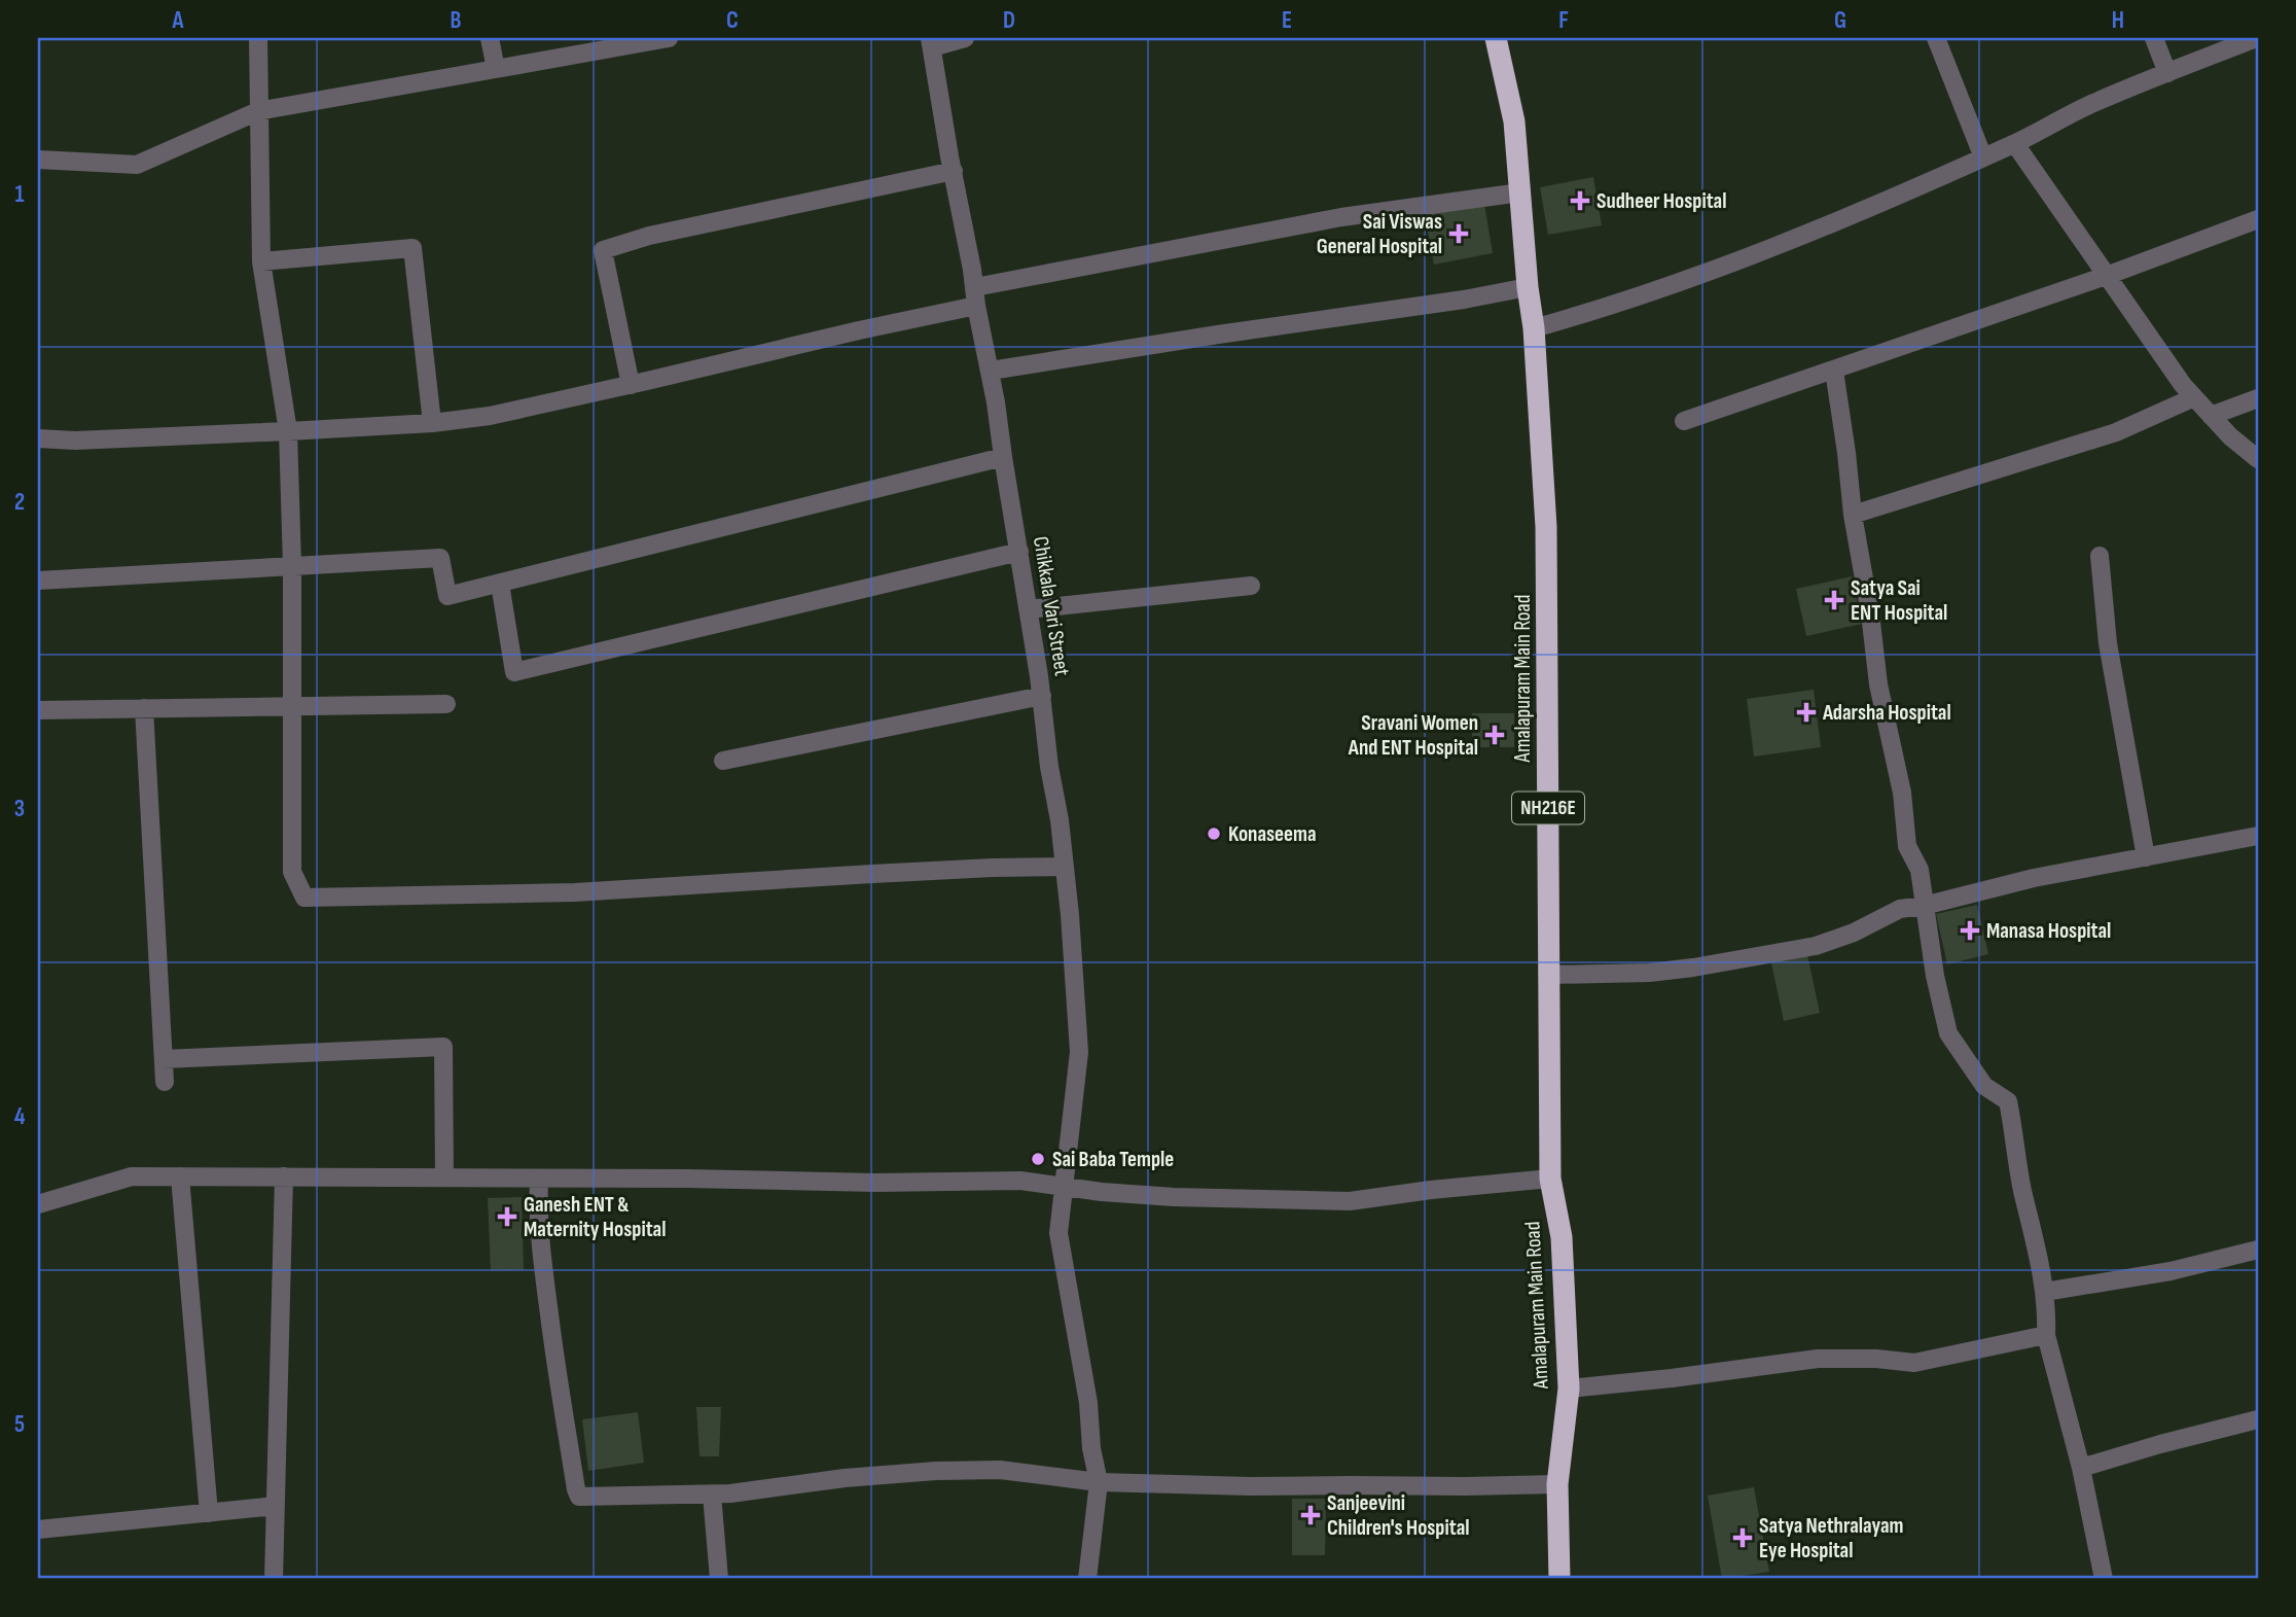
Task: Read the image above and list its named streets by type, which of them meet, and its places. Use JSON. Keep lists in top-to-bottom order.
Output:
{
  "streets": {
    "highway": ["Amalapuram Main Road", "NH216E"],
    "street": ["Chikkala Vari Street"]
  },
  "places": {
    "health": [
      "Sudheer Hospital",
      "Sai Viswas General Hospital",
      "Satya Sai ENT Hospital",
      "Adarsha Hospital",
      "Sravani Women And ENT Hospital",
      "Manasa Hospital",
      "Ganesh ENT & Maternity Hospital",
      "Sanjeevini Children's Hospital",
      "Satya Nethralayam Eye Hospital"
    ],
    "other": ["Konaseema", "Sai Baba Temple"]
  },
  "grid": {
    "columns": [
      "A",
      "B",
      "C",
      "D",
      "E",
      "F",
      "G",
      "H"
    ],
    "rows": [
      "1",
      "2",
      "3",
      "4",
      "5"
    ]
  }
}
